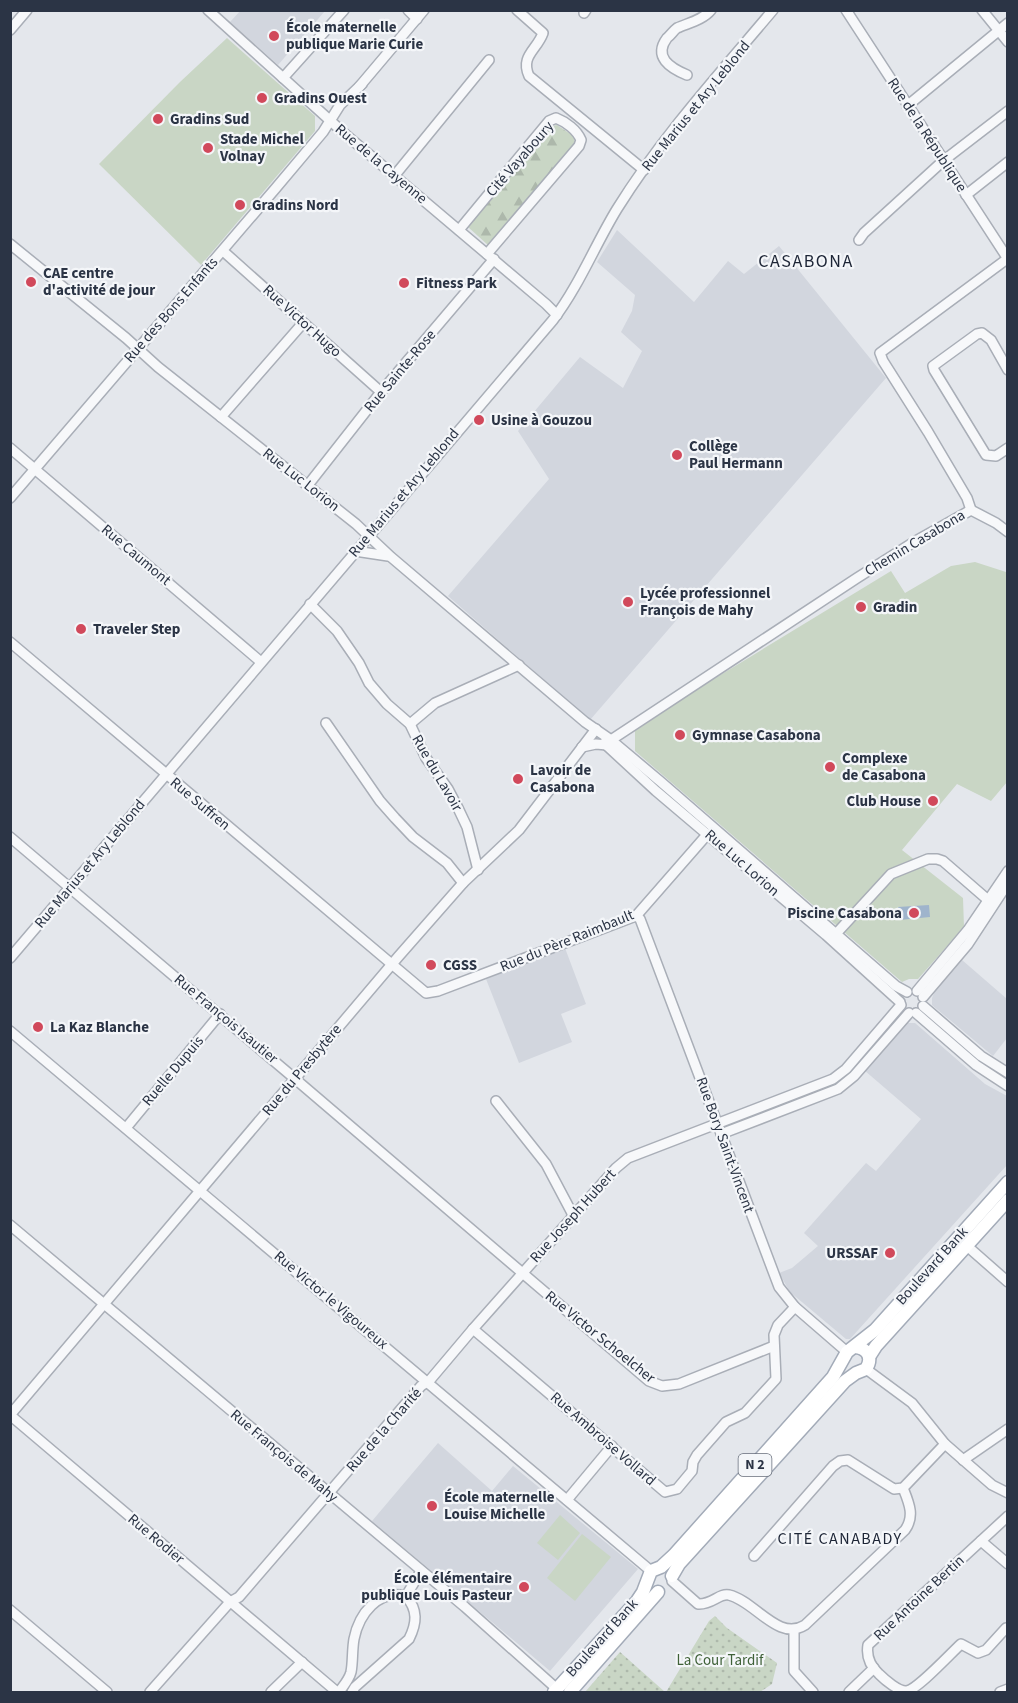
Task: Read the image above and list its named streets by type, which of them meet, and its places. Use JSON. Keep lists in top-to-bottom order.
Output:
{
  "streets": {
    "main road": ["Boulevard Bank", "N 2"],
    "street": [
      "Rue Marius et Ary Leblond",
      "Rue de la République",
      "Cité Vayaboury",
      "Rue de la Cayenne",
      "Rue des Bons Enfants",
      "Rue Victor Hugo",
      "Rue Sainte-Rose",
      "Rue Luc Lorion",
      "Chemin Casabona",
      "Rue Caumont",
      "Rue du Lavoir",
      "Rue Suffren",
      "Rue du Père Raimbault",
      "Rue François Isautier",
      "Rue du Presbytère",
      "Ruelle Dupuis",
      "Rue Bory Saint-Vincent",
      "Rue Joseph Hubert",
      "Rue Victor le Vigoureux",
      "Rue Victor Schoelcher",
      "Rue de la Charité",
      "Rue Ambroise Vollard",
      "Rue François de Mahy",
      "Rue Rodier",
      "Rue Antoine Bertin"
    ]
  },
  "crossings": [
    ["Rue Marius et Ary Leblond", "Rue de la Cayenne"],
    ["Rue Marius et Ary Leblond", "Rue Luc Lorion"],
    ["Rue Marius et Ary Leblond", "Rue Caumont"],
    ["Rue Marius et Ary Leblond", "Rue du Lavoir"],
    ["Rue Marius et Ary Leblond", "Rue Suffren"],
    ["Rue Marius et Ary Leblond", "Rue François Isautier"],
    ["Rue de la République", "Chemin Casabona"],
    ["Cité Vayaboury", "Rue de la Cayenne"],
    ["Cité Vayaboury", "Rue Sainte-Rose"],
    ["Rue de la Cayenne", "Rue des Bons Enfants"],
    ["Rue de la Cayenne", "Rue Sainte-Rose"],
    ["Rue des Bons Enfants", "Rue Victor Hugo"],
    ["Rue des Bons Enfants", "Rue Luc Lorion"],
    ["Rue des Bons Enfants", "Rue Caumont"],
    ["Rue Victor Hugo", "Rue Sainte-Rose"],
    ["Rue Sainte-Rose", "Rue Luc Lorion"],
    ["Rue Luc Lorion", "Chemin Casabona"],
    ["Rue Luc Lorion", "Rue du Père Raimbault"],
    ["Rue Luc Lorion", "Rue du Presbytère"],
    ["Rue Luc Lorion", "Rue Joseph Hubert"],
    ["Rue du Lavoir", "Rue du Presbytère"],
    ["Rue Suffren", "Rue du Père Raimbault"],
    ["Rue Suffren", "Rue du Presbytère"],
    ["Rue du Père Raimbault", "Rue du Presbytère"],
    ["Rue du Père Raimbault", "Rue Bory Saint-Vincent"],
    ["Rue François Isautier", "Rue du Presbytère"],
    ["Rue François Isautier", "Ruelle Dupuis"],
    ["Rue François Isautier", "Rue Joseph Hubert"],
    ["Rue François Isautier", "Rue Victor Schoelcher"],
    ["Rue François Isautier", "Rue de la Charité"],
    ["Rue du Presbytère", "Rue Victor le Vigoureux"],
    ["Rue du Presbytère", "Rue François de Mahy"],
    ["Rue du Presbytère", "Rue Rodier"],
    ["Ruelle Dupuis", "Rue Victor le Vigoureux"],
    ["Rue Bory Saint-Vincent", "Rue Joseph Hubert"],
    ["Rue Bory Saint-Vincent", "Boulevard Bank"],
    ["Rue Joseph Hubert", "Rue Victor Schoelcher"],
    ["Rue Joseph Hubert", "Rue de la Charité"],
    ["Boulevard Bank", "Rue Victor le Vigoureux"],
    ["Boulevard Bank", "Rue François de Mahy"],
    ["Boulevard Bank", "N 2"],
    ["Rue Victor le Vigoureux", "Rue de la Charité"],
    ["Rue Victor le Vigoureux", "N 2"],
    ["Rue Victor Schoelcher", "Rue de la Charité"],
    ["Rue Victor Schoelcher", "Rue Ambroise Vollard"],
    ["Rue de la Charité", "Rue Ambroise Vollard"],
    ["Rue de la Charité", "Rue François de Mahy"],
    ["Rue de la Charité", "Rue Rodier"]
  ],
  "districts": ["CASABONA", "CITÉ CANABADY"],
  "parks": ["La Cour Tardif"],
  "places": [
    "École maternelle publique Marie Curie",
    "Gradins Ouest",
    "Gradins Sud",
    "Stade Michel Volnay",
    "Gradins Nord",
    "CAE centre d'activité de jour",
    "Fitness Park",
    "Usine à Gouzou",
    "Collège Paul Hermann",
    "Lycée professionnel François de Mahy",
    "Gradin",
    "Traveler Step",
    "Gymnase Casabona",
    "Complexe de Casabona",
    "Lavoir de Casabona",
    "Club House",
    "Piscine Casabona",
    "CGSS",
    "La Kaz Blanche",
    "URSSAF",
    "École maternelle Louise Michelle",
    "École élémentaire publique Louis Pasteur"
  ]
}
